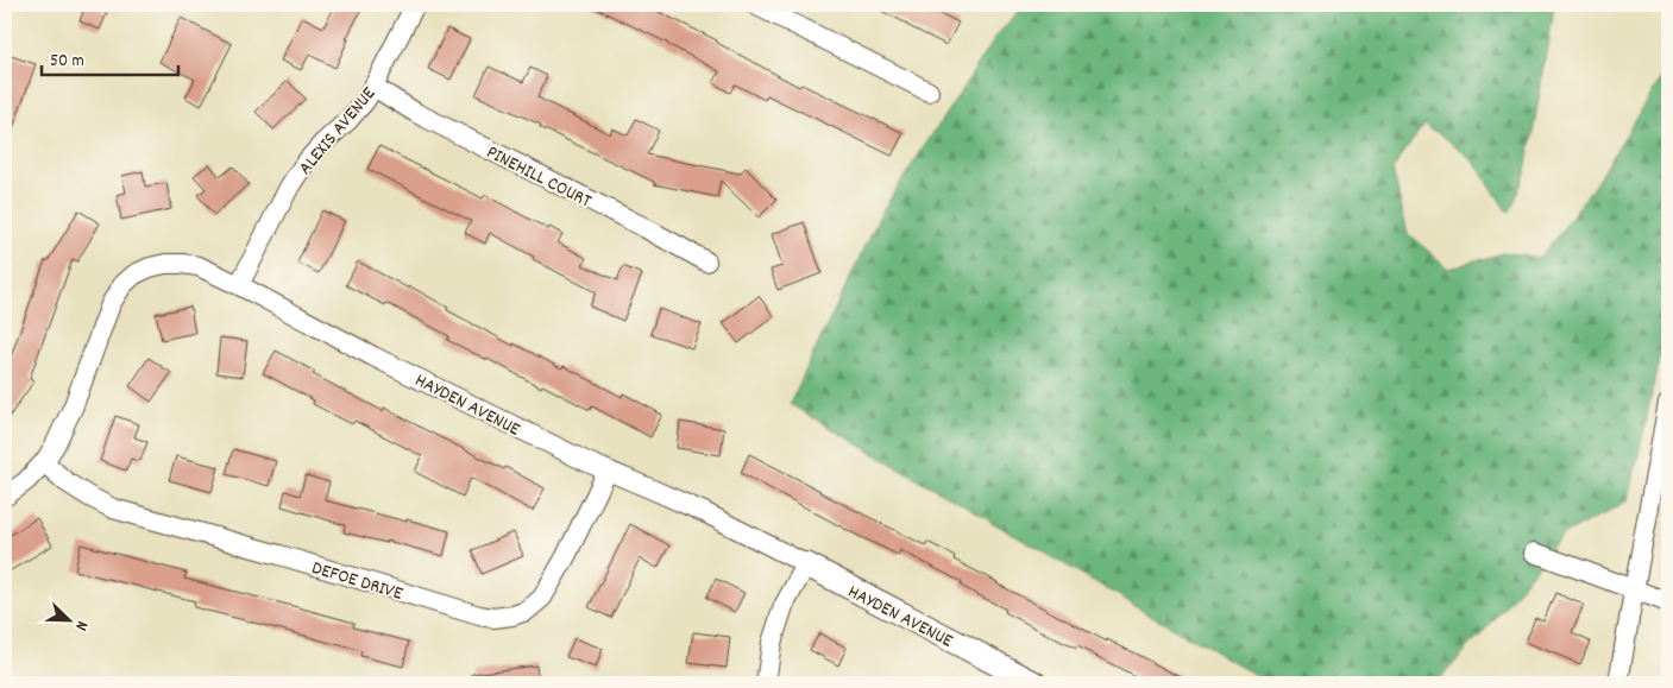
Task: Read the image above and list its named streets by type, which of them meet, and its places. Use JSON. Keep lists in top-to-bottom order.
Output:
{
  "streets": {
    "street": [
      "ALEXIS AVENUE",
      "PINEHILL COURT",
      "HAYDEN AVENUE",
      "DEFOE DRIVE"
    ]
  },
  "crossings": [
    ["ALEXIS AVENUE", "PINEHILL COURT"],
    ["ALEXIS AVENUE", "HAYDEN AVENUE"],
    ["HAYDEN AVENUE", "DEFOE DRIVE"]
  ],
  "scale_bar": "50 m",
  "north": "bottom right"
}
